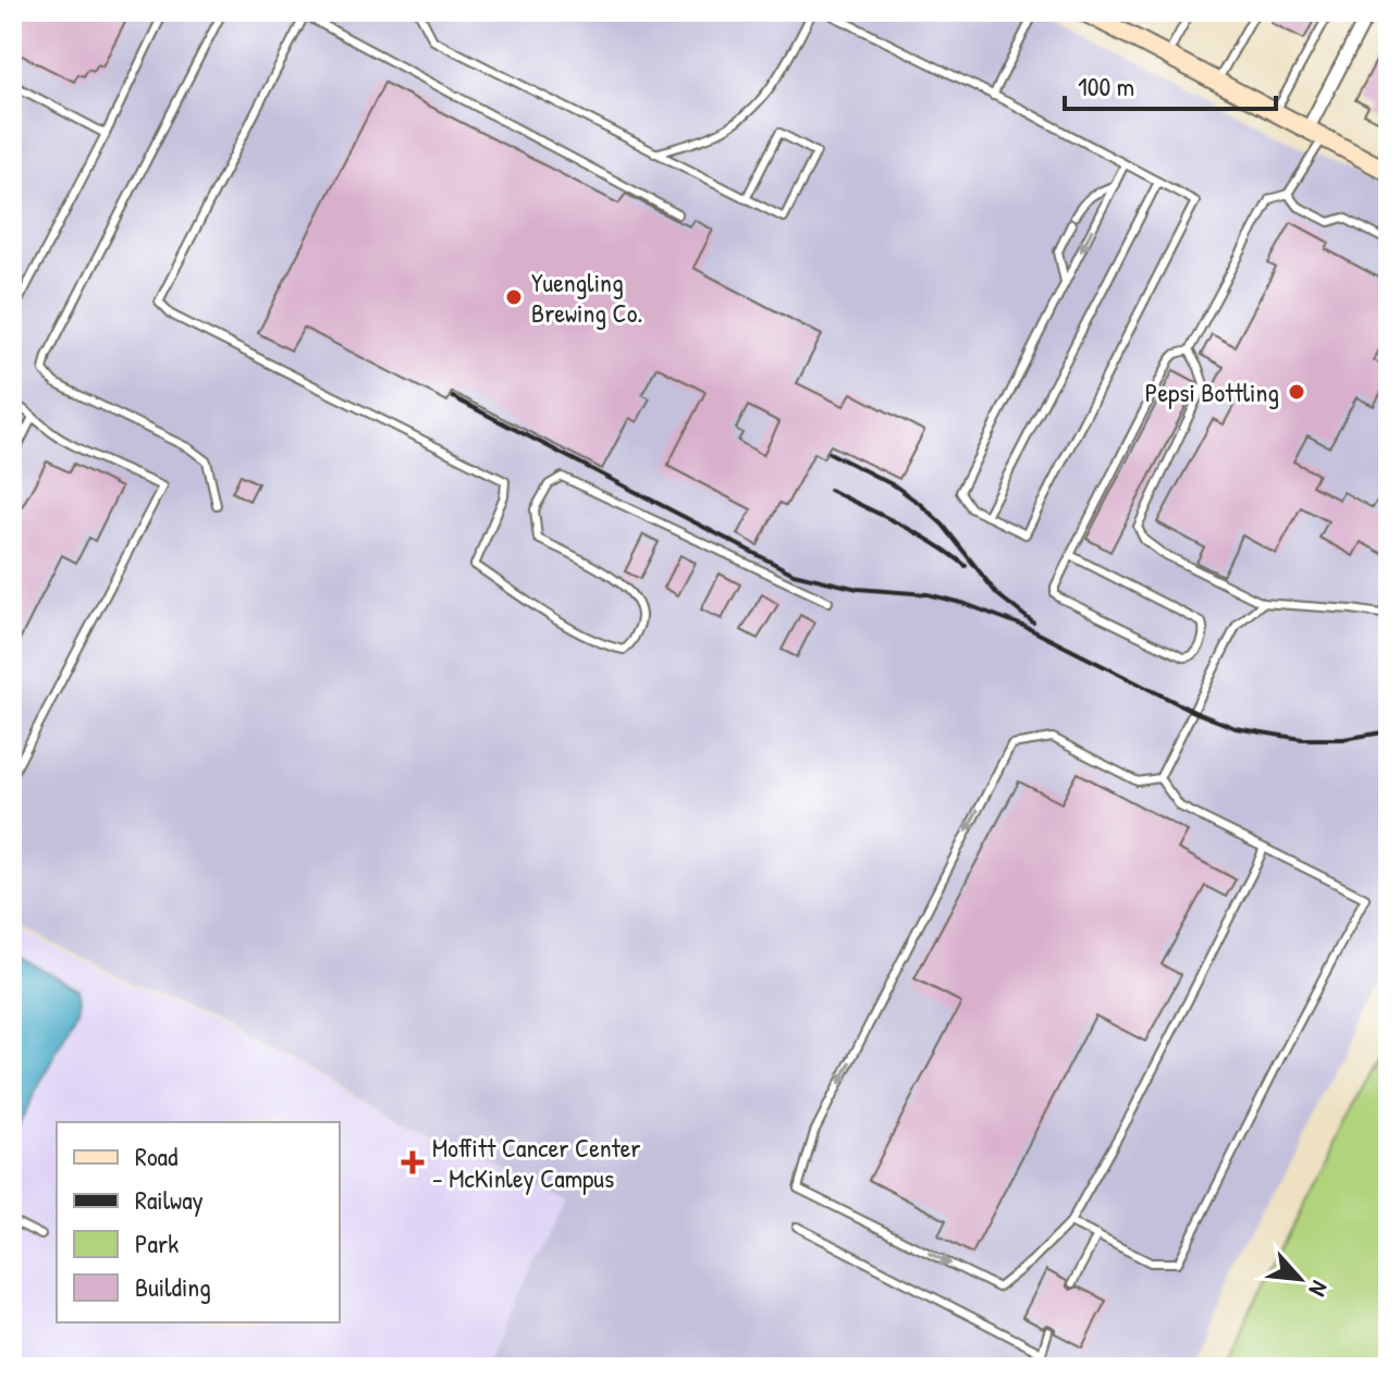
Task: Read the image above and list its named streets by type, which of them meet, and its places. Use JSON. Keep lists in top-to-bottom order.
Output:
{
  "places": {
    "other": ["Yuengling Brewing Co.", "Pepsi Bottling"],
    "health": ["Moffitt Cancer Center - McKinley Campus"]
  },
  "legend": [
    "Road",
    "Railway",
    "Park",
    "Building"
  ],
  "scale_bar": "100 m",
  "north": "bottom right"
}
